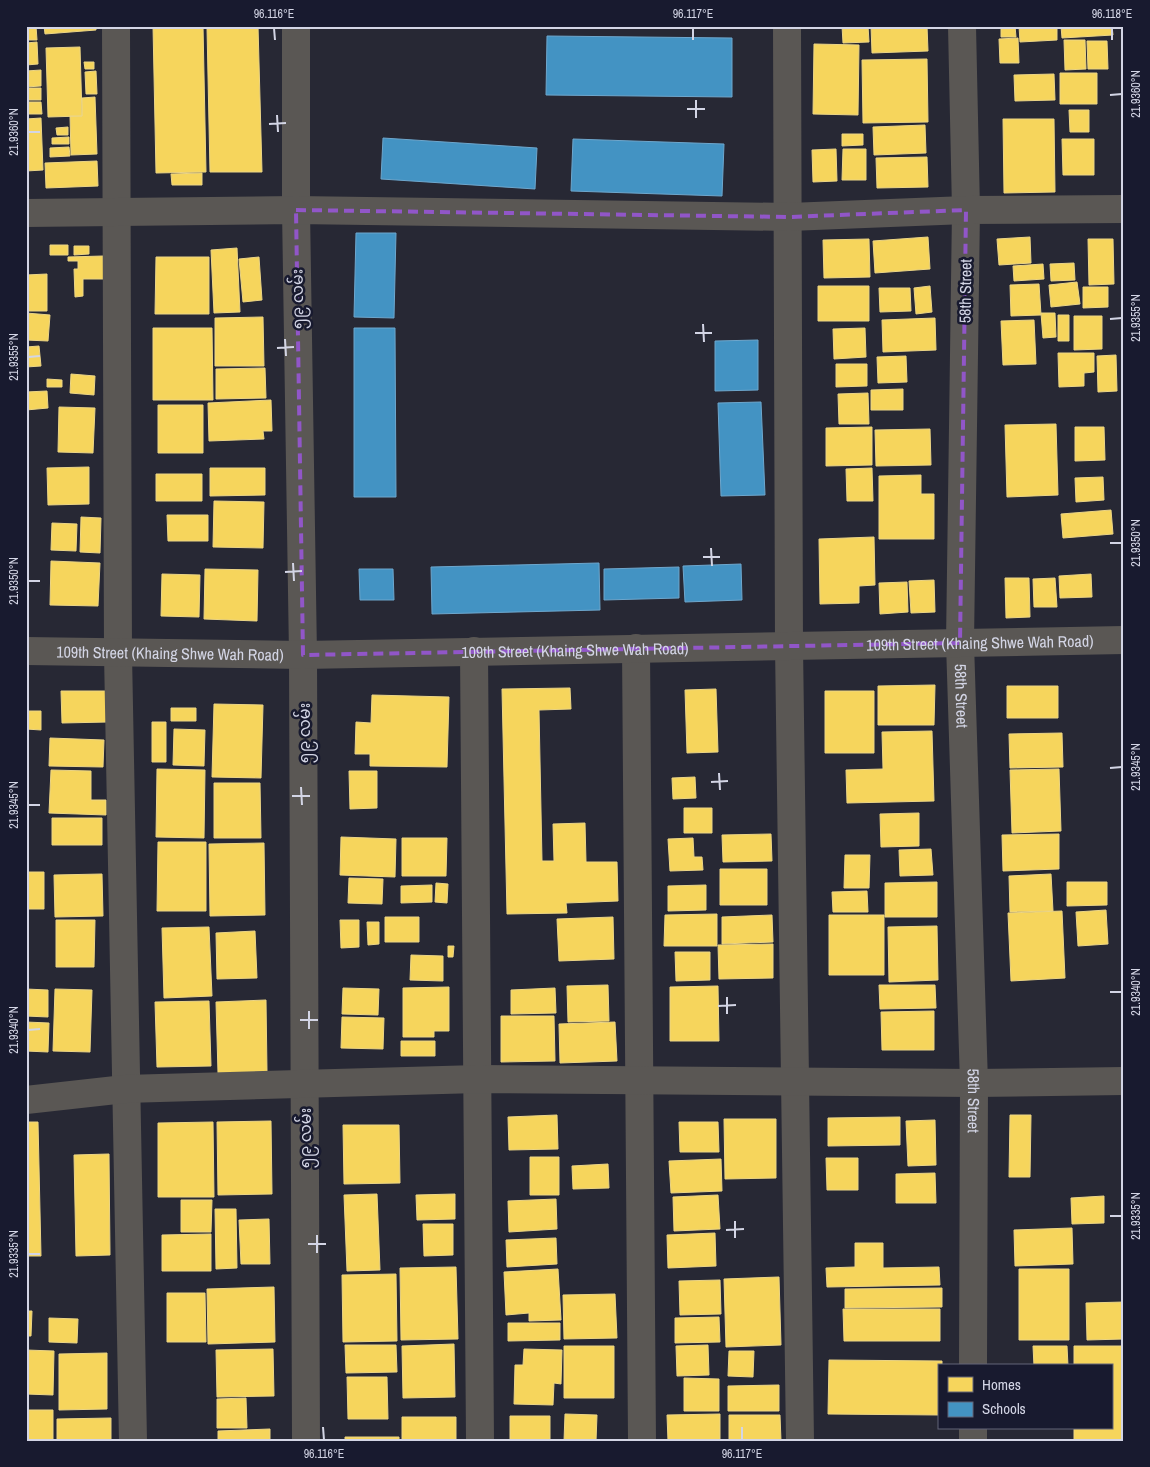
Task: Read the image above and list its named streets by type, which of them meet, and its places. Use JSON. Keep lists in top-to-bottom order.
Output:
{
  "streets": {
    "street": ["58th Street", "၅၉ လမ်း", "109th Street (Khaing Shwe Wah Road)"]
  },
  "crossings": [
    ["58th Street", "109th Street (Khaing Shwe Wah Road)"],
    ["၅၉ လမ်း", "109th Street (Khaing Shwe Wah Road)"]
  ],
  "legend": ["Homes", "Schools"],
  "coordinates": [
    "96.116°E",
    "96.117°E",
    "96.118°E",
    "21.9360°N",
    "21.9355°N",
    "21.9350°N",
    "21.9345°N",
    "21.9340°N",
    "21.9335°N"
  ]
}
